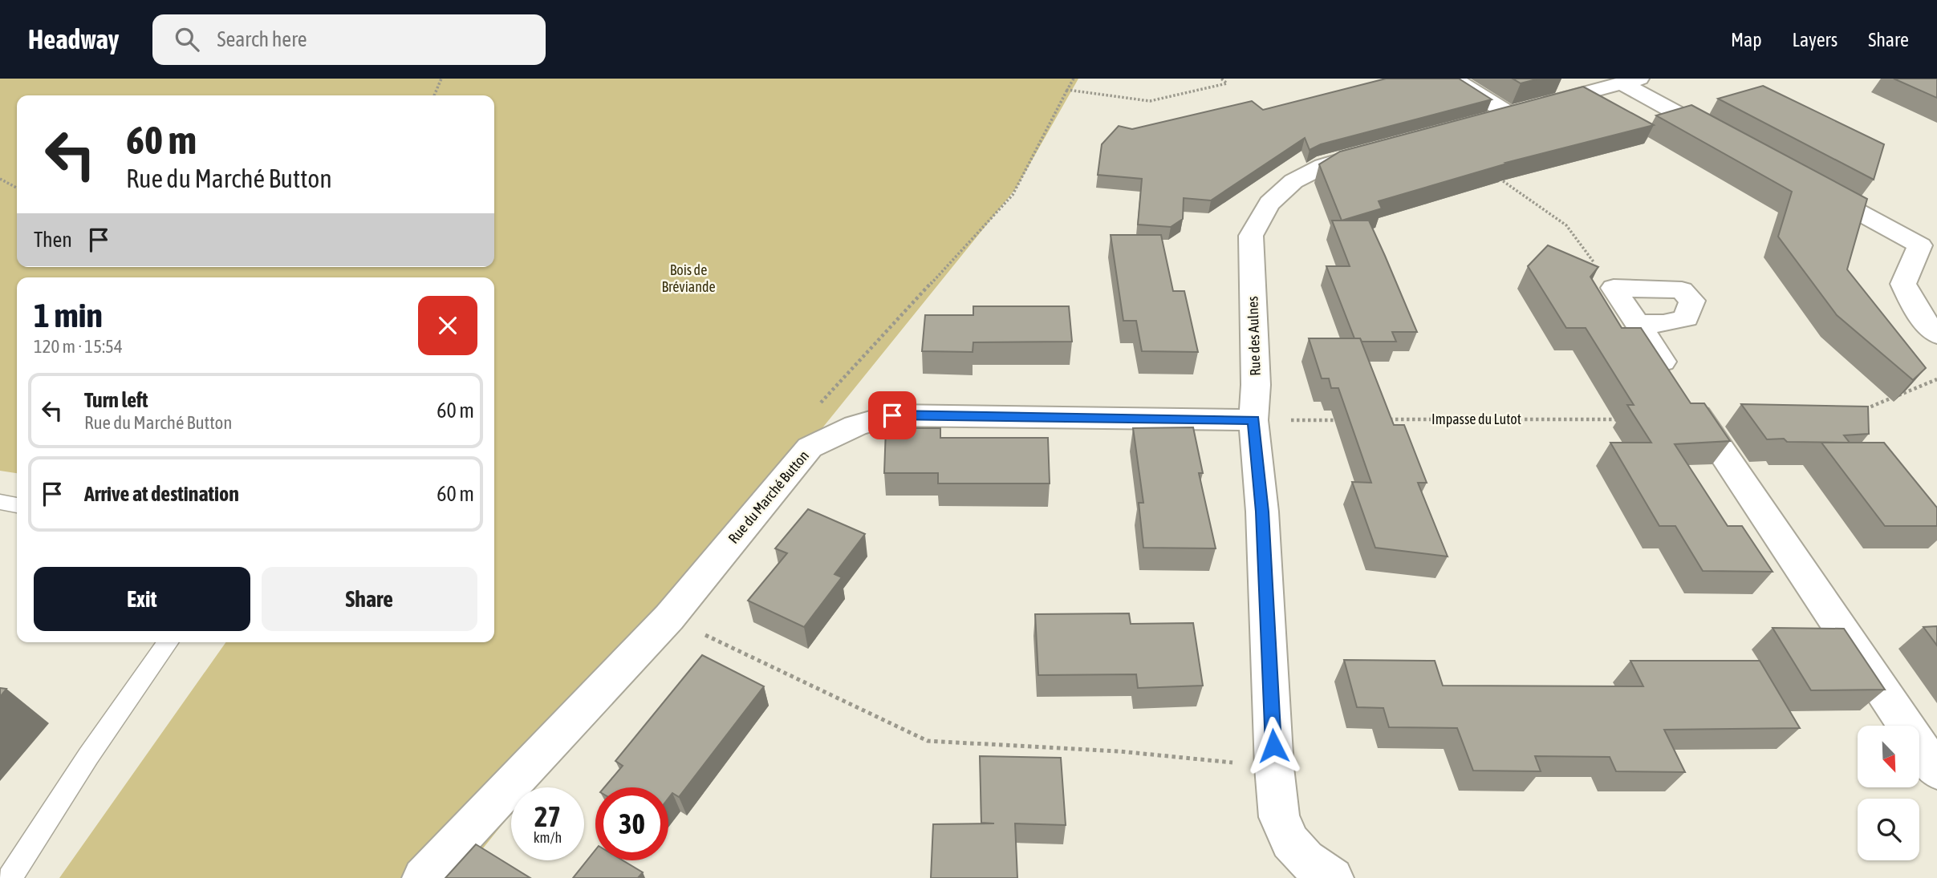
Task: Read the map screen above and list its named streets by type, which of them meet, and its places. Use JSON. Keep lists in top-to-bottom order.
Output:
{
  "streets": {
    "street": ["Rue des Aulnes", "Rue du Marché Button"],
    "path": ["Impasse du Lutot"]
  },
  "crossings": [
    ["Rue des Aulnes", "Rue du Marché Button"]
  ],
  "parks": ["Bois de Bréviande"],
  "north": "bottom right",
  "page": {
    "header": "Headway",
    "search": "Search here",
    "nav": ["Map", "Layers", "Share"],
    "turn": ["60 m", "Rue du Marché Button"],
    "then": "Then",
    "heading": ["1 min", "120 m · 15:54"],
    "list": [
      {
        "name": "Turn left",
        "note": "Rue du Marché Button",
        "value": "60 m"
      },
      {
        "name": "Arrive at destination",
        "value": "60 m"
      }
    ],
    "buttons": ["Exit", "Share"],
    "speed": "27 km/h",
    "limit": "30"
  }
}
